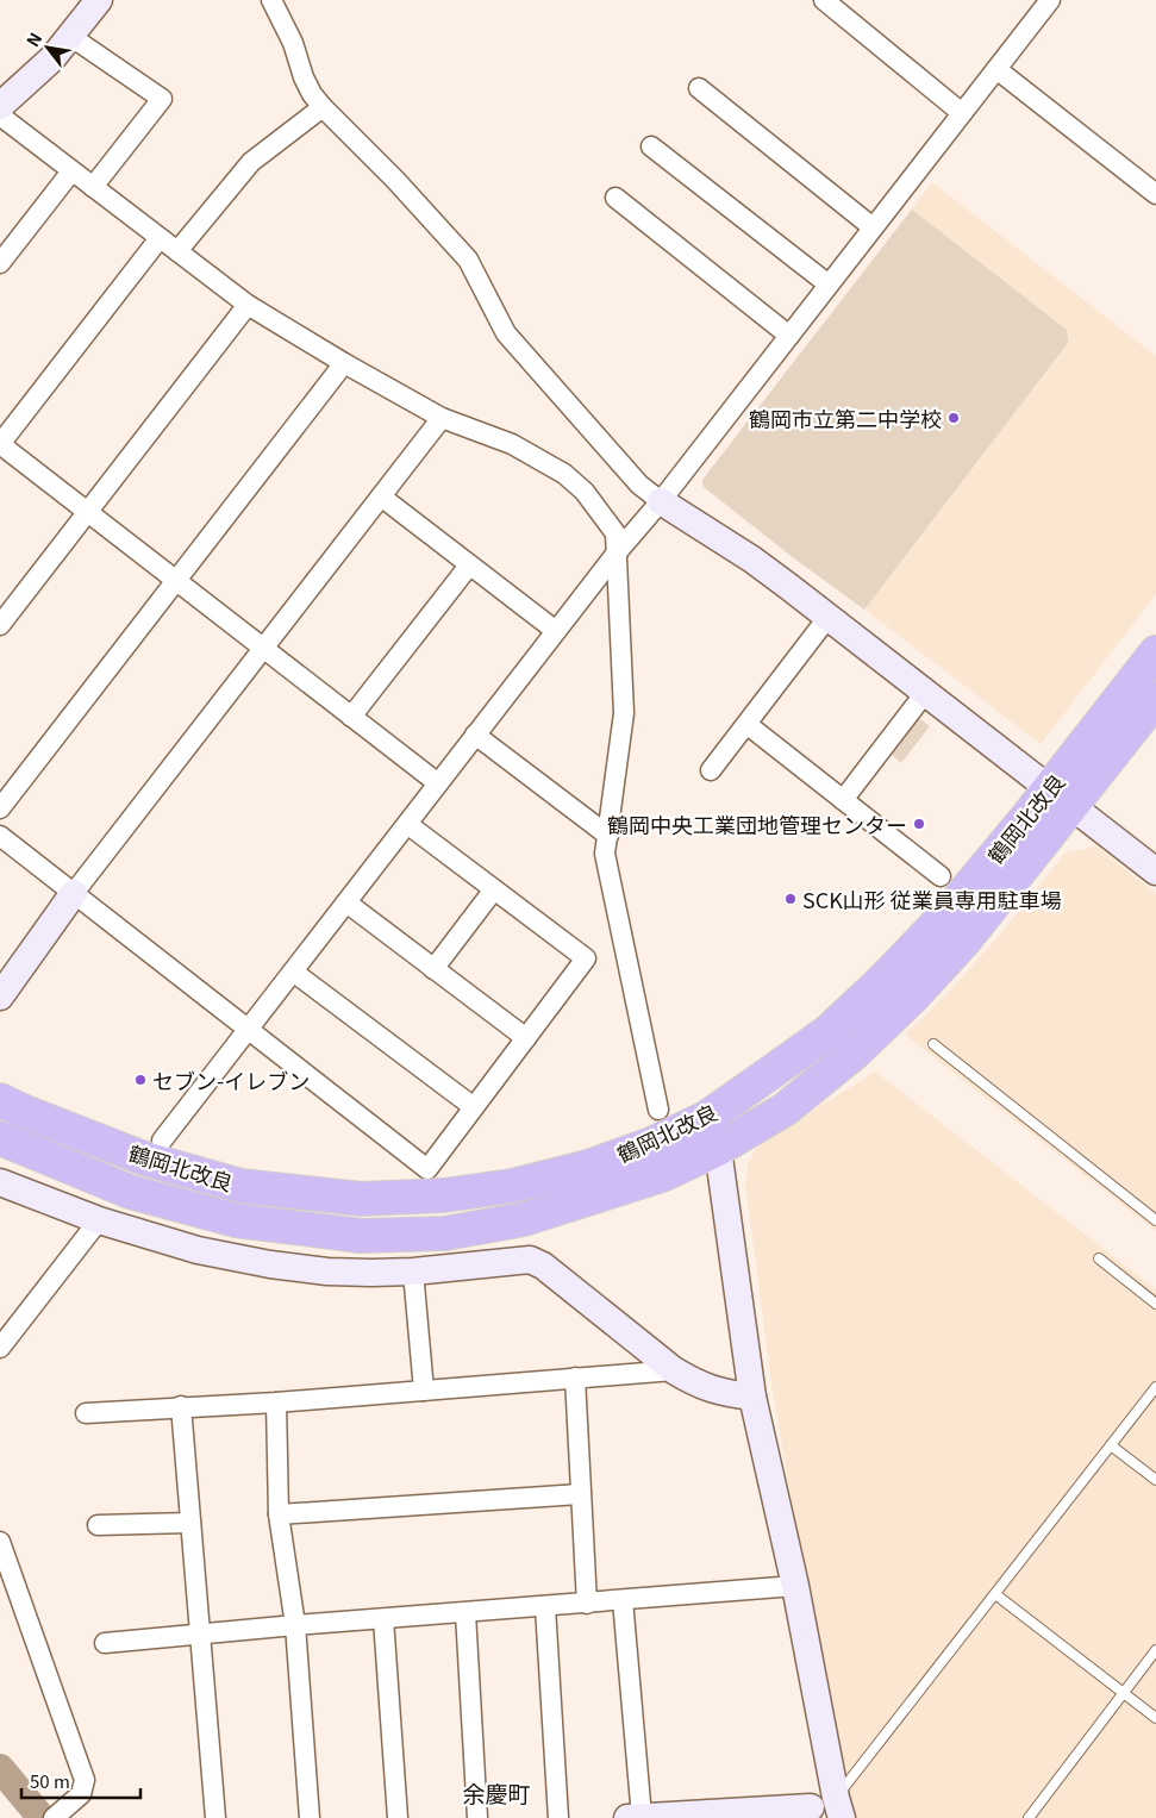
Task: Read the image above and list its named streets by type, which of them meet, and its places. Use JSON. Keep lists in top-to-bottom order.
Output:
{
  "streets": {
    "highway": ["鶴岡北改良"]
  },
  "districts": ["余慶町"],
  "places": [
    "鶴岡市立第二中学校",
    "鶴岡中央工業団地管理センター",
    "SCK山形 従業員専用駐車場",
    "セブン-イレブン"
  ],
  "scale_bar": "50 m",
  "north": "top left"
}
